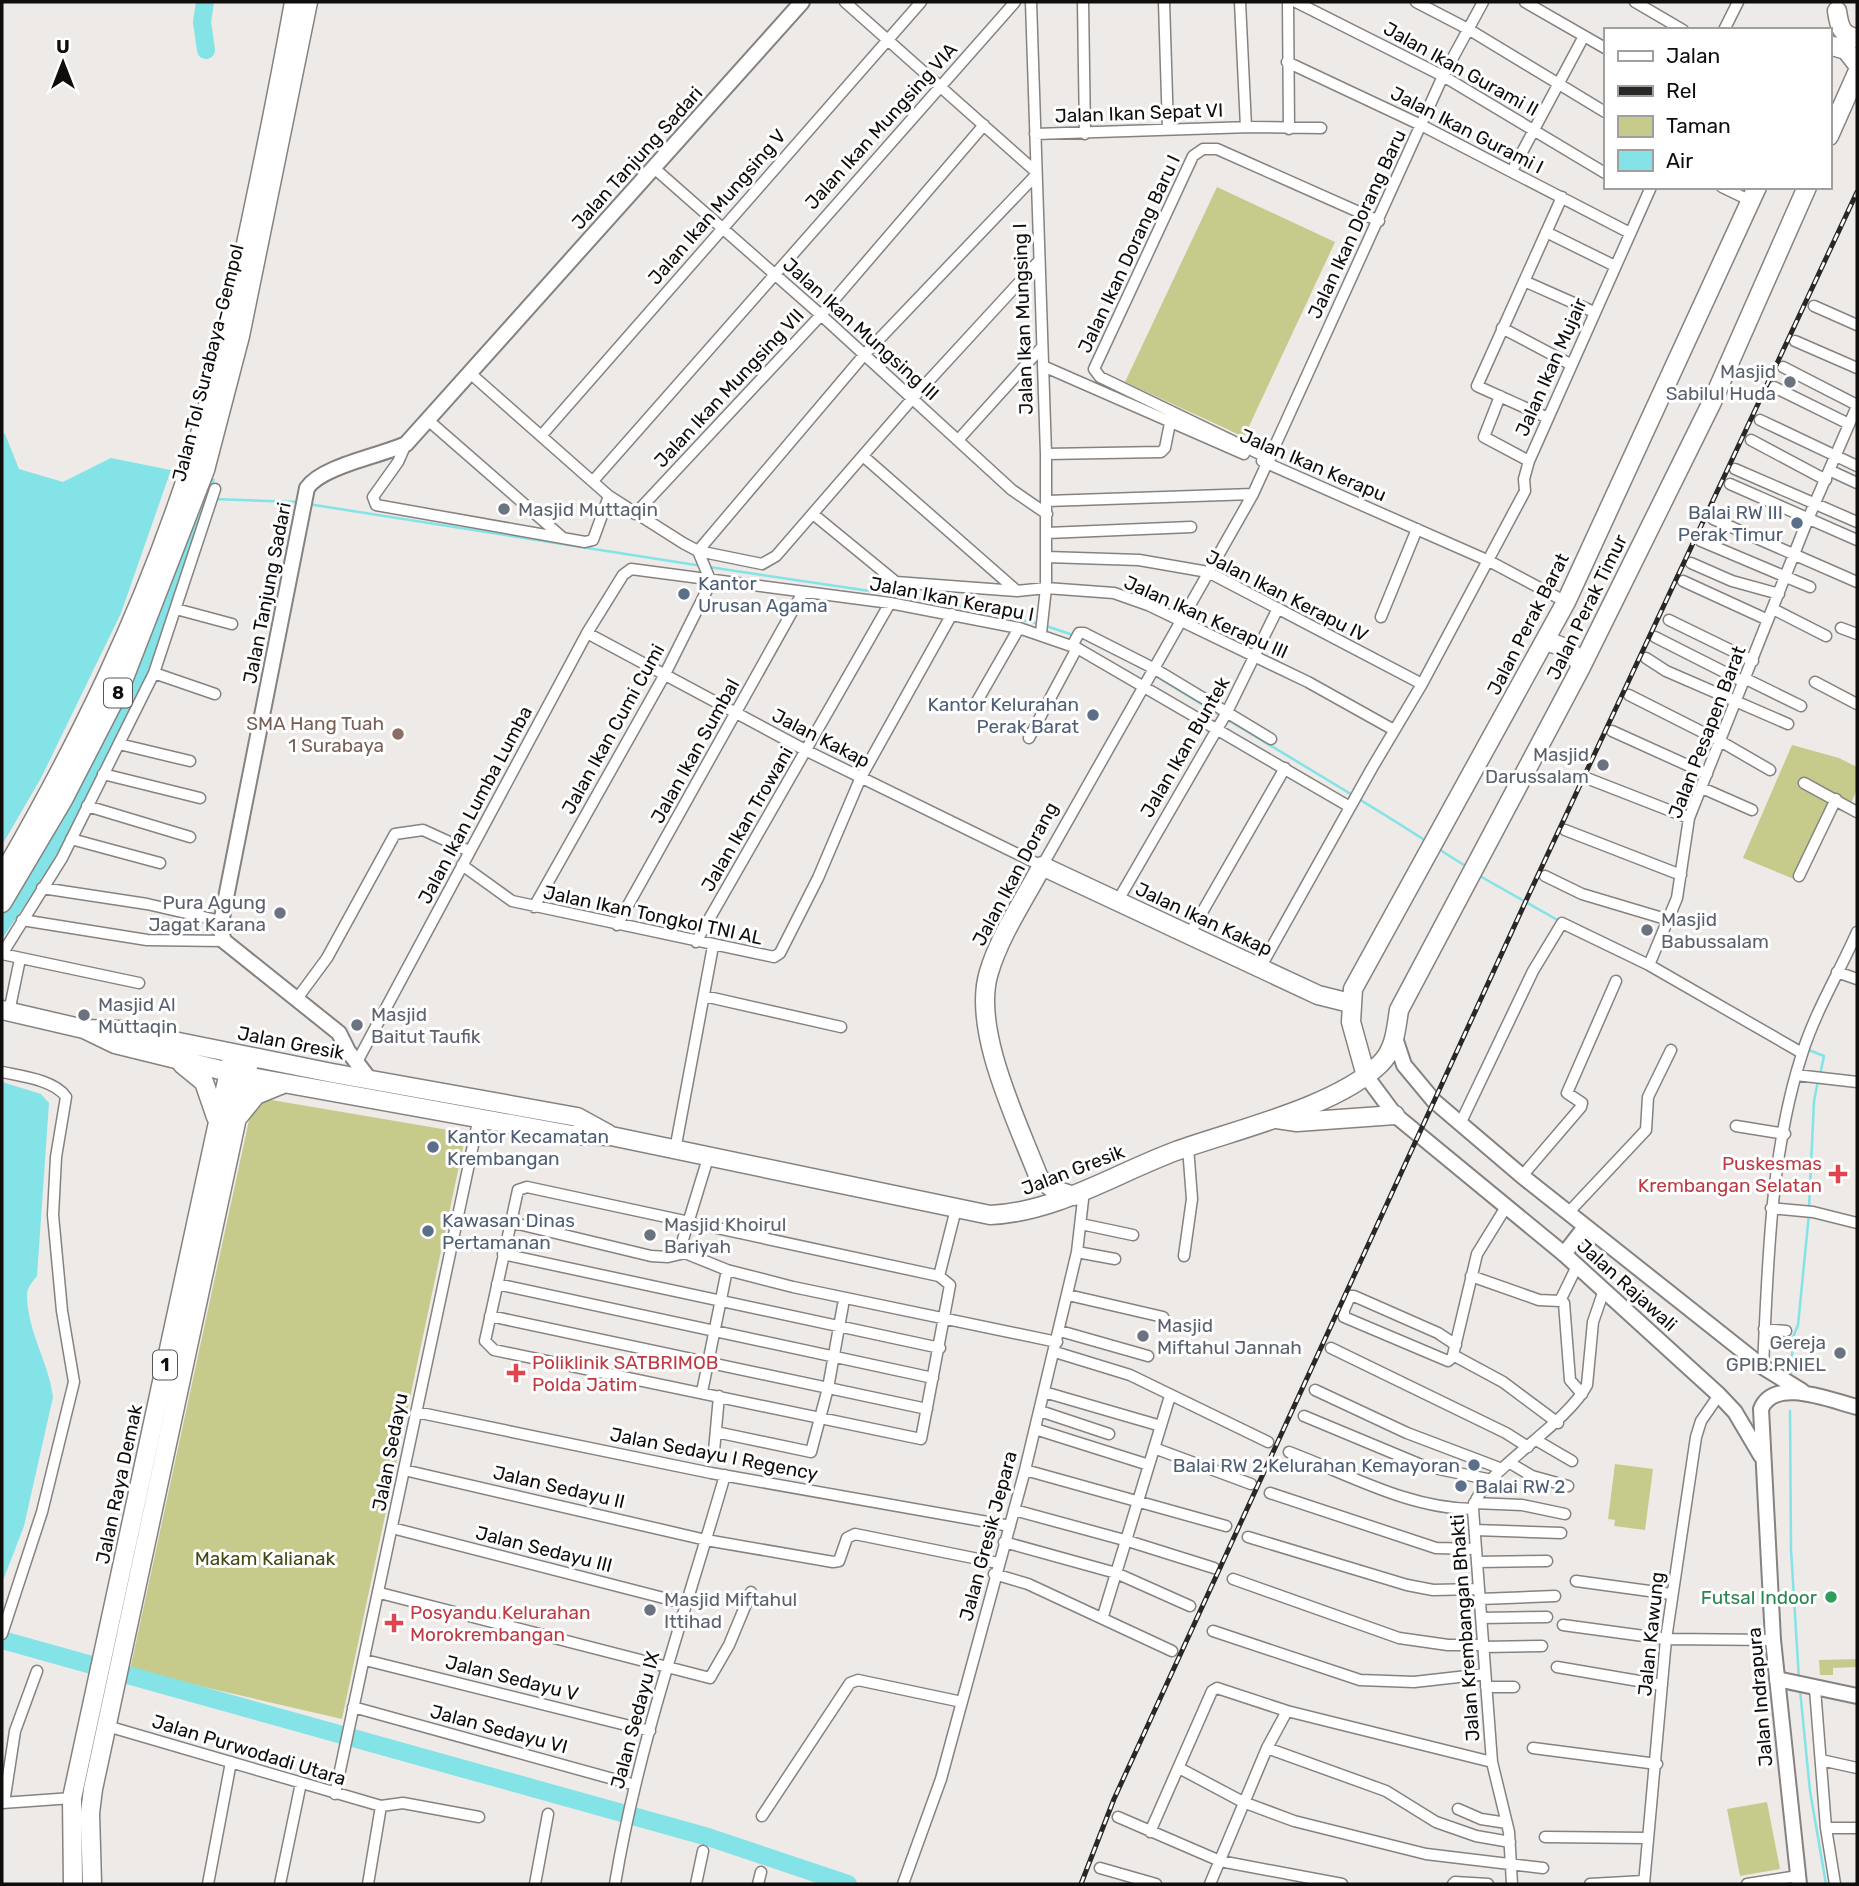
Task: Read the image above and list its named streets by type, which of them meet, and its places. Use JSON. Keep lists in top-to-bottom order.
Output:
{
  "streets": {
    "highway": [
      "Jalan Tol Surabaya–Gempol",
      "Jalan Perak Timur",
      "Jalan Perak Barat",
      "8",
      "Jalan Ikan Dorang",
      "Jalan Ikan Kakap",
      "Jalan Gresik",
      "1",
      "Jalan Raya Demak"
    ],
    "main road": ["Jalan Tanjung Sadari", "Jalan Rajawali", "Jalan Indrapura"],
    "street": [
      "Jalan Ikan Gurami II",
      "Jalan Ikan Sepat VI",
      "Jalan Ikan Mungsing VIA",
      "Jalan Ikan Gurami I",
      "Jalan Ikan Mungsing V",
      "Jalan Ikan Dorang Baru",
      "Jalan Ikan Dorang Baru I",
      "Jalan Ikan Mungsing I",
      "Jalan Ikan Mungsing III",
      "Jalan Ikan Mujair",
      "Jalan Ikan Mungsing VII",
      "Jalan Ikan Kerapu",
      "Jalan Ikan Kerapu IV",
      "Jalan Ikan Kerapu I",
      "Jalan Ikan Kerapu III",
      "Jalan Ikan Cumi Cumi",
      "Jalan Pesapen Barat",
      "Jalan Kakap",
      "Jalan Ikan Buntek",
      "Jalan Ikan Sumbal",
      "Jalan Ikan Lumba Lumba",
      "Jalan Ikan Trowani",
      "Jalan Ikan Tongkol TNI AL",
      "Jalan Sedayu",
      "Jalan Sedayu I Regency",
      "Jalan Sedayu II",
      "Jalan Gresik Jepara",
      "Jalan Sedayu III",
      "Jalan Krembangan Bhakti",
      "Jalan Kawung",
      "Jalan Sedayu V",
      "Jalan Sedayu IX",
      "Jalan Sedayu VI",
      "Jalan Purwodadi Utara"
    ]
  },
  "crossings": [
    ["Jalan Ikan Gurami II", "Jalan Ikan Dorang Baru"],
    ["Jalan Ikan Sepat VI", "Jalan Ikan Mungsing I"],
    ["Jalan Ikan Mungsing VIA", "Jalan Ikan Mungsing III"],
    ["Jalan Ikan Gurami I", "Jalan Ikan Dorang Baru"],
    ["Jalan Ikan Gurami I", "Jalan Ikan Mujair"],
    ["Jalan Tanjung Sadari", "Jalan Ikan Mungsing III"],
    ["Jalan Ikan Mungsing V", "Jalan Ikan Mungsing III"],
    ["Jalan Ikan Dorang Baru", "Jalan Ikan Dorang Baru I"],
    ["Jalan Ikan Dorang Baru", "Jalan Ikan Kerapu"],
    ["Jalan Ikan Dorang Baru I", "Jalan Ikan Kerapu"],
    ["Jalan Ikan Mungsing I", "Jalan Ikan Mungsing III"],
    ["Jalan Ikan Mungsing I", "Jalan Ikan Kerapu"],
    ["Jalan Ikan Mungsing I", "Jalan Ikan Kerapu IV"],
    ["Jalan Ikan Mungsing I", "Jalan Ikan Kerapu I"],
    ["Jalan Ikan Mungsing I", "Jalan Ikan Kerapu III"],
    ["Jalan Ikan Mungsing III", "Jalan Ikan Mungsing VII"],
    ["Jalan Ikan Mujair", "Jalan Ikan Kerapu"],
    ["Jalan Ikan Kerapu", "Jalan Perak Barat"],
    ["Jalan Ikan Kerapu IV", "Jalan Ikan Buntek"],
    ["Jalan Ikan Kerapu I", "Jalan Ikan Cumi Cumi"],
    ["Jalan Ikan Kerapu I", "Jalan Ikan Buntek"],
    ["Jalan Ikan Kerapu I", "Jalan Ikan Sumbal"],
    ["Jalan Ikan Kerapu I", "Jalan Ikan Lumba Lumba"],
    ["Jalan Ikan Kerapu I", "Jalan Ikan Trowani"],
    ["Jalan Ikan Kerapu I", "Jalan Ikan Dorang"],
    ["Jalan Ikan Kerapu I", "Jalan Ikan Tongkol TNI AL"],
    ["Jalan Perak Timur", "Jalan Gresik"],
    ["Jalan Perak Timur", "Jalan Rajawali"],
    ["Jalan Ikan Kerapu III", "Jalan Ikan Buntek"],
    ["Jalan Perak Barat", "Jalan Ikan Kakap"],
    ["Jalan Ikan Cumi Cumi", "Jalan Kakap"],
    ["Jalan Ikan Cumi Cumi", "Jalan Ikan Tongkol TNI AL"],
    ["Jalan Kakap", "Jalan Ikan Sumbal"],
    ["Jalan Kakap", "Jalan Ikan Lumba Lumba"],
    ["Jalan Kakap", "Jalan Ikan Trowani"],
    ["Jalan Kakap", "Jalan Ikan Dorang"],
    ["Jalan Kakap", "Jalan Ikan Tongkol TNI AL"],
    ["Jalan Kakap", "Jalan Ikan Kakap"],
    ["Jalan Ikan Buntek", "Jalan Ikan Kakap"],
    ["Jalan Ikan Sumbal", "Jalan Ikan Tongkol TNI AL"],
    ["Jalan Ikan Lumba Lumba", "Jalan Ikan Tongkol TNI AL"],
    ["Jalan Ikan Trowani", "Jalan Ikan Tongkol TNI AL"],
    ["Jalan Ikan Dorang", "Jalan Ikan Kakap"],
    ["Jalan Gresik", "Jalan Rajawali"],
    ["Jalan Gresik", "Jalan Sedayu"],
    ["Jalan Gresik", "Jalan Raya Demak"],
    ["Jalan Gresik", "Jalan Gresik Jepara"],
    ["Jalan Rajawali", "Jalan Krembangan Bhakti"],
    ["Jalan Rajawali", "Jalan Kawung"],
    ["Jalan Rajawali", "Jalan Indrapura"],
    ["Jalan Sedayu", "Jalan Sedayu I Regency"],
    ["Jalan Sedayu", "Jalan Sedayu II"],
    ["Jalan Sedayu", "Jalan Sedayu III"],
    ["Jalan Sedayu", "Jalan Sedayu V"],
    ["Jalan Sedayu", "Jalan Sedayu VI"],
    ["Jalan Sedayu", "Jalan Purwodadi Utara"],
    ["Jalan Sedayu I Regency", "Jalan Gresik Jepara"],
    ["Jalan Sedayu I Regency", "Jalan Sedayu IX"],
    ["Jalan Raya Demak", "Jalan Purwodadi Utara"],
    ["Jalan Sedayu II", "Jalan Gresik Jepara"],
    ["Jalan Sedayu II", "Jalan Sedayu IX"],
    ["Jalan Sedayu III", "Jalan Sedayu IX"],
    ["Jalan Sedayu V", "Jalan Sedayu IX"],
    ["Jalan Sedayu IX", "Jalan Sedayu VI"]
  ],
  "parks": ["Makam Kalianak"],
  "places": {
    "other": [
      "Masjid Sabilul Huda",
      "Masjid Muttaqin",
      "Balai RW III Perak Timur",
      "Kantor Urusan Agama",
      "Kantor Kelurahan Perak Barat",
      "SMA Hang Tuah 1 Surabaya",
      "Masjid Darussalam",
      "Pura Agung Jagat Karana",
      "Masjid Babussalam",
      "Masjid Al Muttaqin",
      "Masjid Baitut Taufik",
      "Kantor Kecamatan Krembangan",
      "Kawasan Dinas Pertamanan",
      "Masjid Khoirul Bariyah",
      "Masjid Miftahul Jannah",
      "Gereja GPIB.PNIEL",
      "Balai RW 2 Kelurahan Kemayoran",
      "Balai RW 2",
      "Futsal Indoor",
      "Masjid Miftahul Ittihad"
    ],
    "health": ["Puskesmas Krembangan Selatan", "Poliklinik SATBRIMOB Polda Jatim", "Posyandu Kelurahan Morokrembangan"]
  },
  "legend": [
    "Jalan",
    "Rel",
    "Taman",
    "Air"
  ],
  "north": "top"
}
